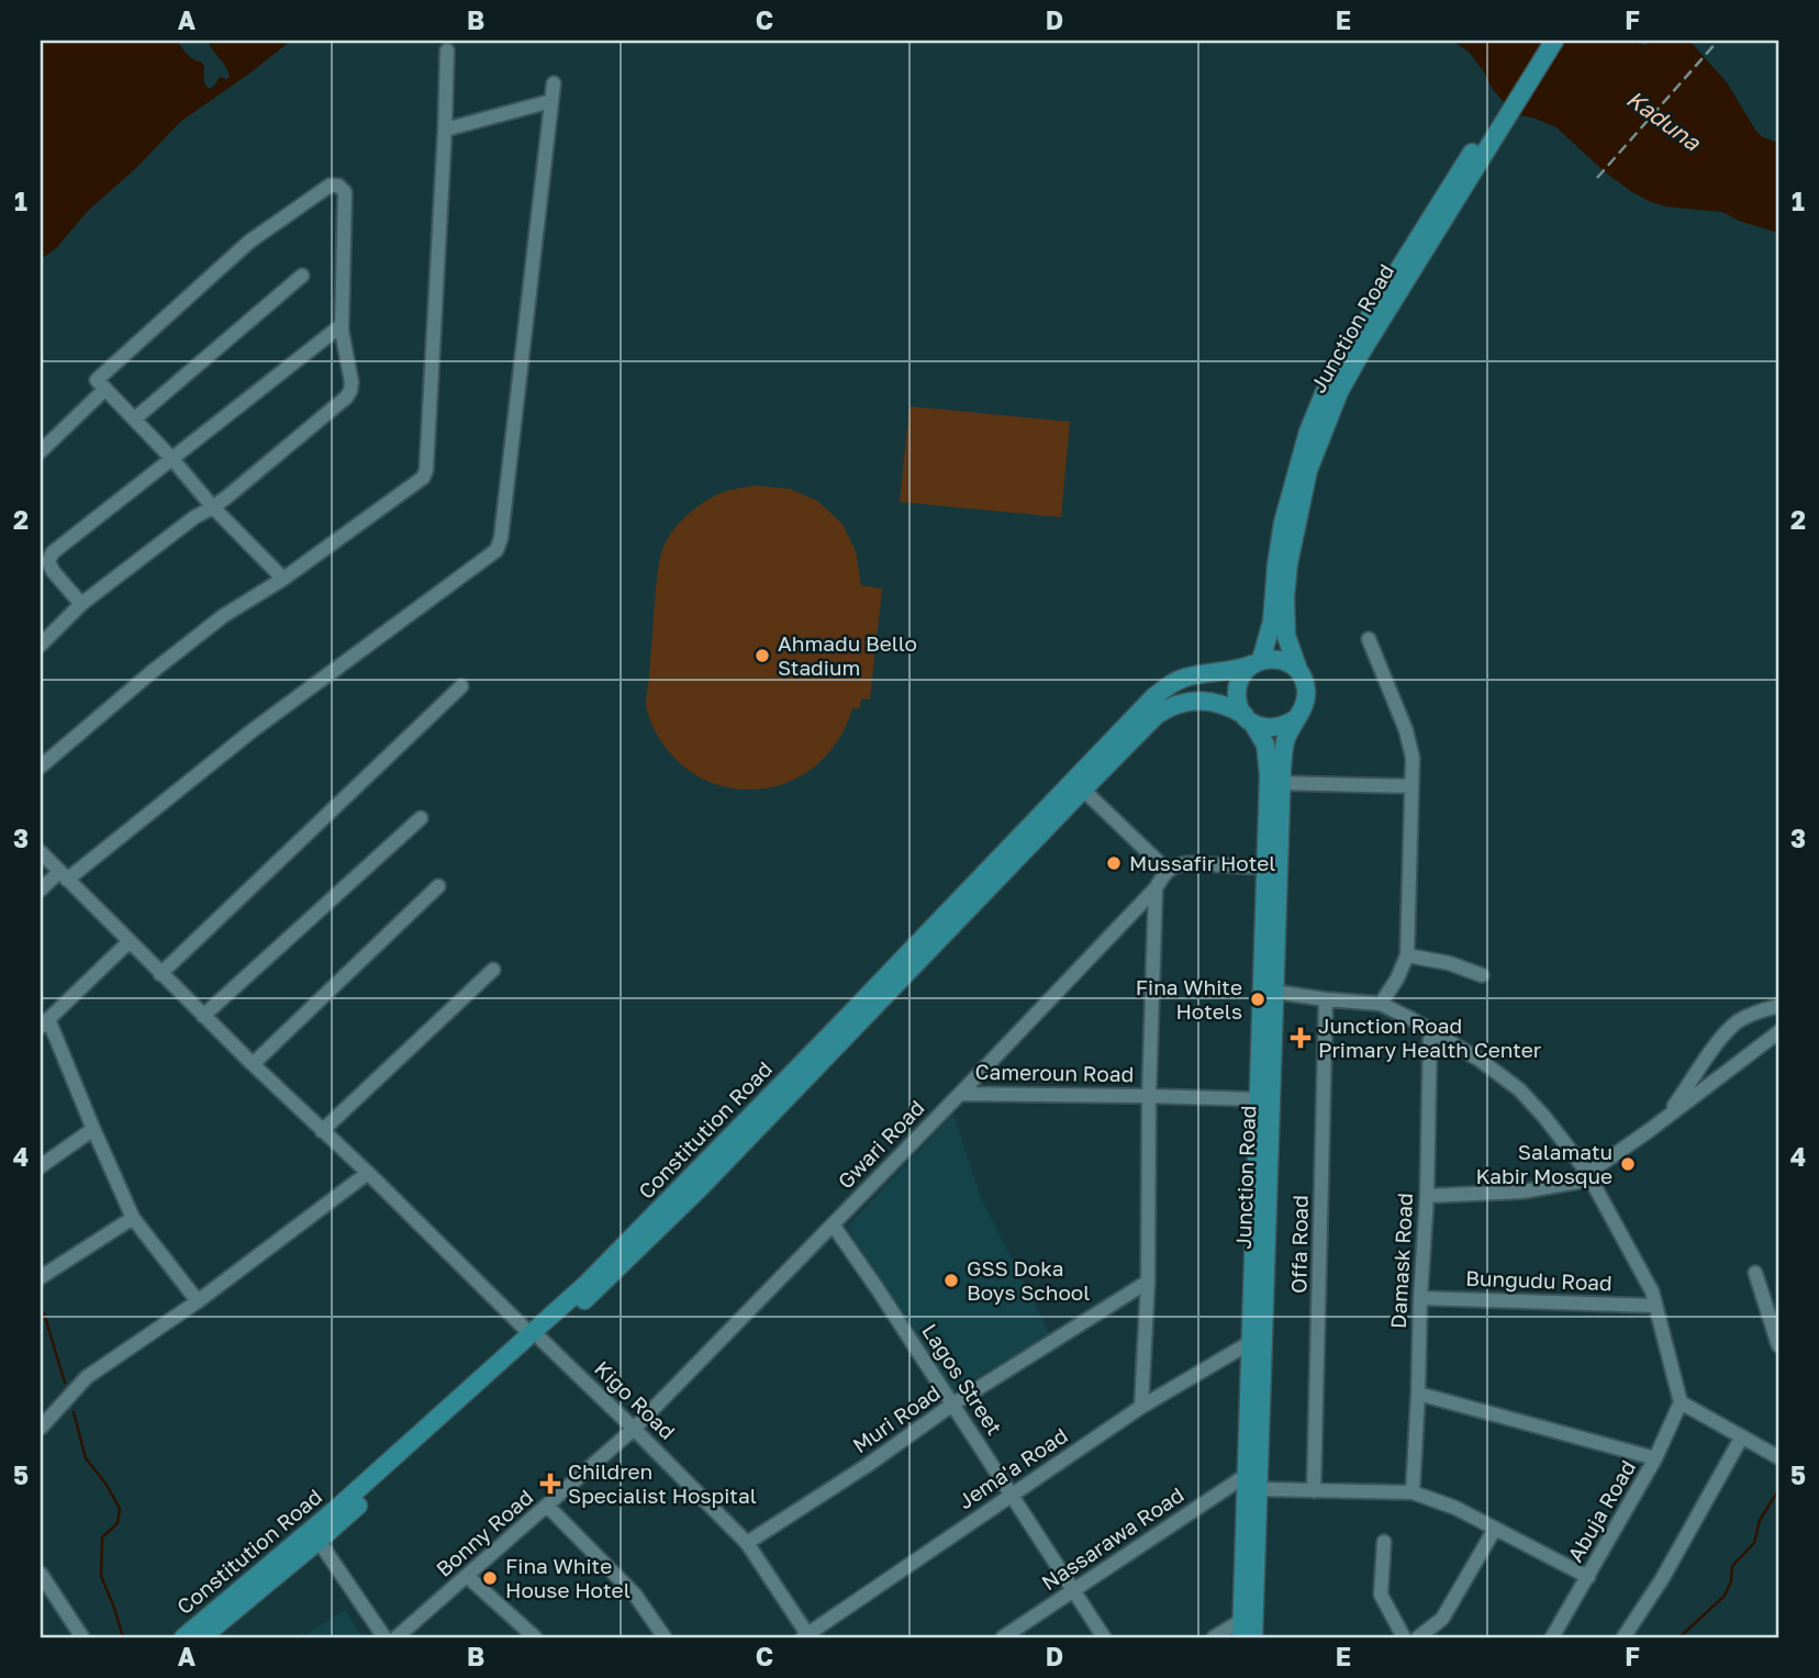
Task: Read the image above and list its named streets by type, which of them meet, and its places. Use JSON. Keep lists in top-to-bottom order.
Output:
{
  "streets": {
    "main road": ["Junction Road", "Constitution Road"],
    "street": [
      "Cameroun Road",
      "Gwari Road",
      "Offa Road",
      "Damask Road",
      "Bungudu Road",
      "Lagos Street",
      "Kigo Road",
      "Muri Road",
      "Jema'a Road",
      "Abuja Road",
      "Bonny Road",
      "Nassarawa Road"
    ]
  },
  "crossings": [
    ["Junction Road", "Cameroun Road"],
    ["Junction Road", "Constitution Road"],
    ["Junction Road", "Jema'a Road"],
    ["Junction Road", "Nassarawa Road"],
    ["Cameroun Road", "Gwari Road"],
    ["Constitution Road", "Kigo Road"],
    ["Gwari Road", "Lagos Street"],
    ["Gwari Road", "Kigo Road"],
    ["Gwari Road", "Muri Road"],
    ["Gwari Road", "Jema'a Road"],
    ["Gwari Road", "Bonny Road"],
    ["Damask Road", "Bungudu Road"],
    ["Lagos Street", "Muri Road"],
    ["Lagos Street", "Jema'a Road"],
    ["Lagos Street", "Nassarawa Road"],
    ["Kigo Road", "Muri Road"],
    ["Kigo Road", "Jema'a Road"],
    ["Kigo Road", "Bonny Road"]
  ],
  "water": ["Kaduna"],
  "places": {
    "other": [
      "Ahmadu Bello Stadium",
      "Mussafir Hotel",
      "Fina White Hotels",
      "Salamatu Kabir Mosque",
      "GSS Doka Boys School",
      "Fina White House Hotel"
    ],
    "health": ["Junction Road Primary Health Center", "Children Specialist Hospital"]
  },
  "grid": {
    "columns": [
      "A",
      "B",
      "C",
      "D",
      "E",
      "F"
    ],
    "rows": [
      "1",
      "2",
      "3",
      "4",
      "5"
    ]
  }
}
